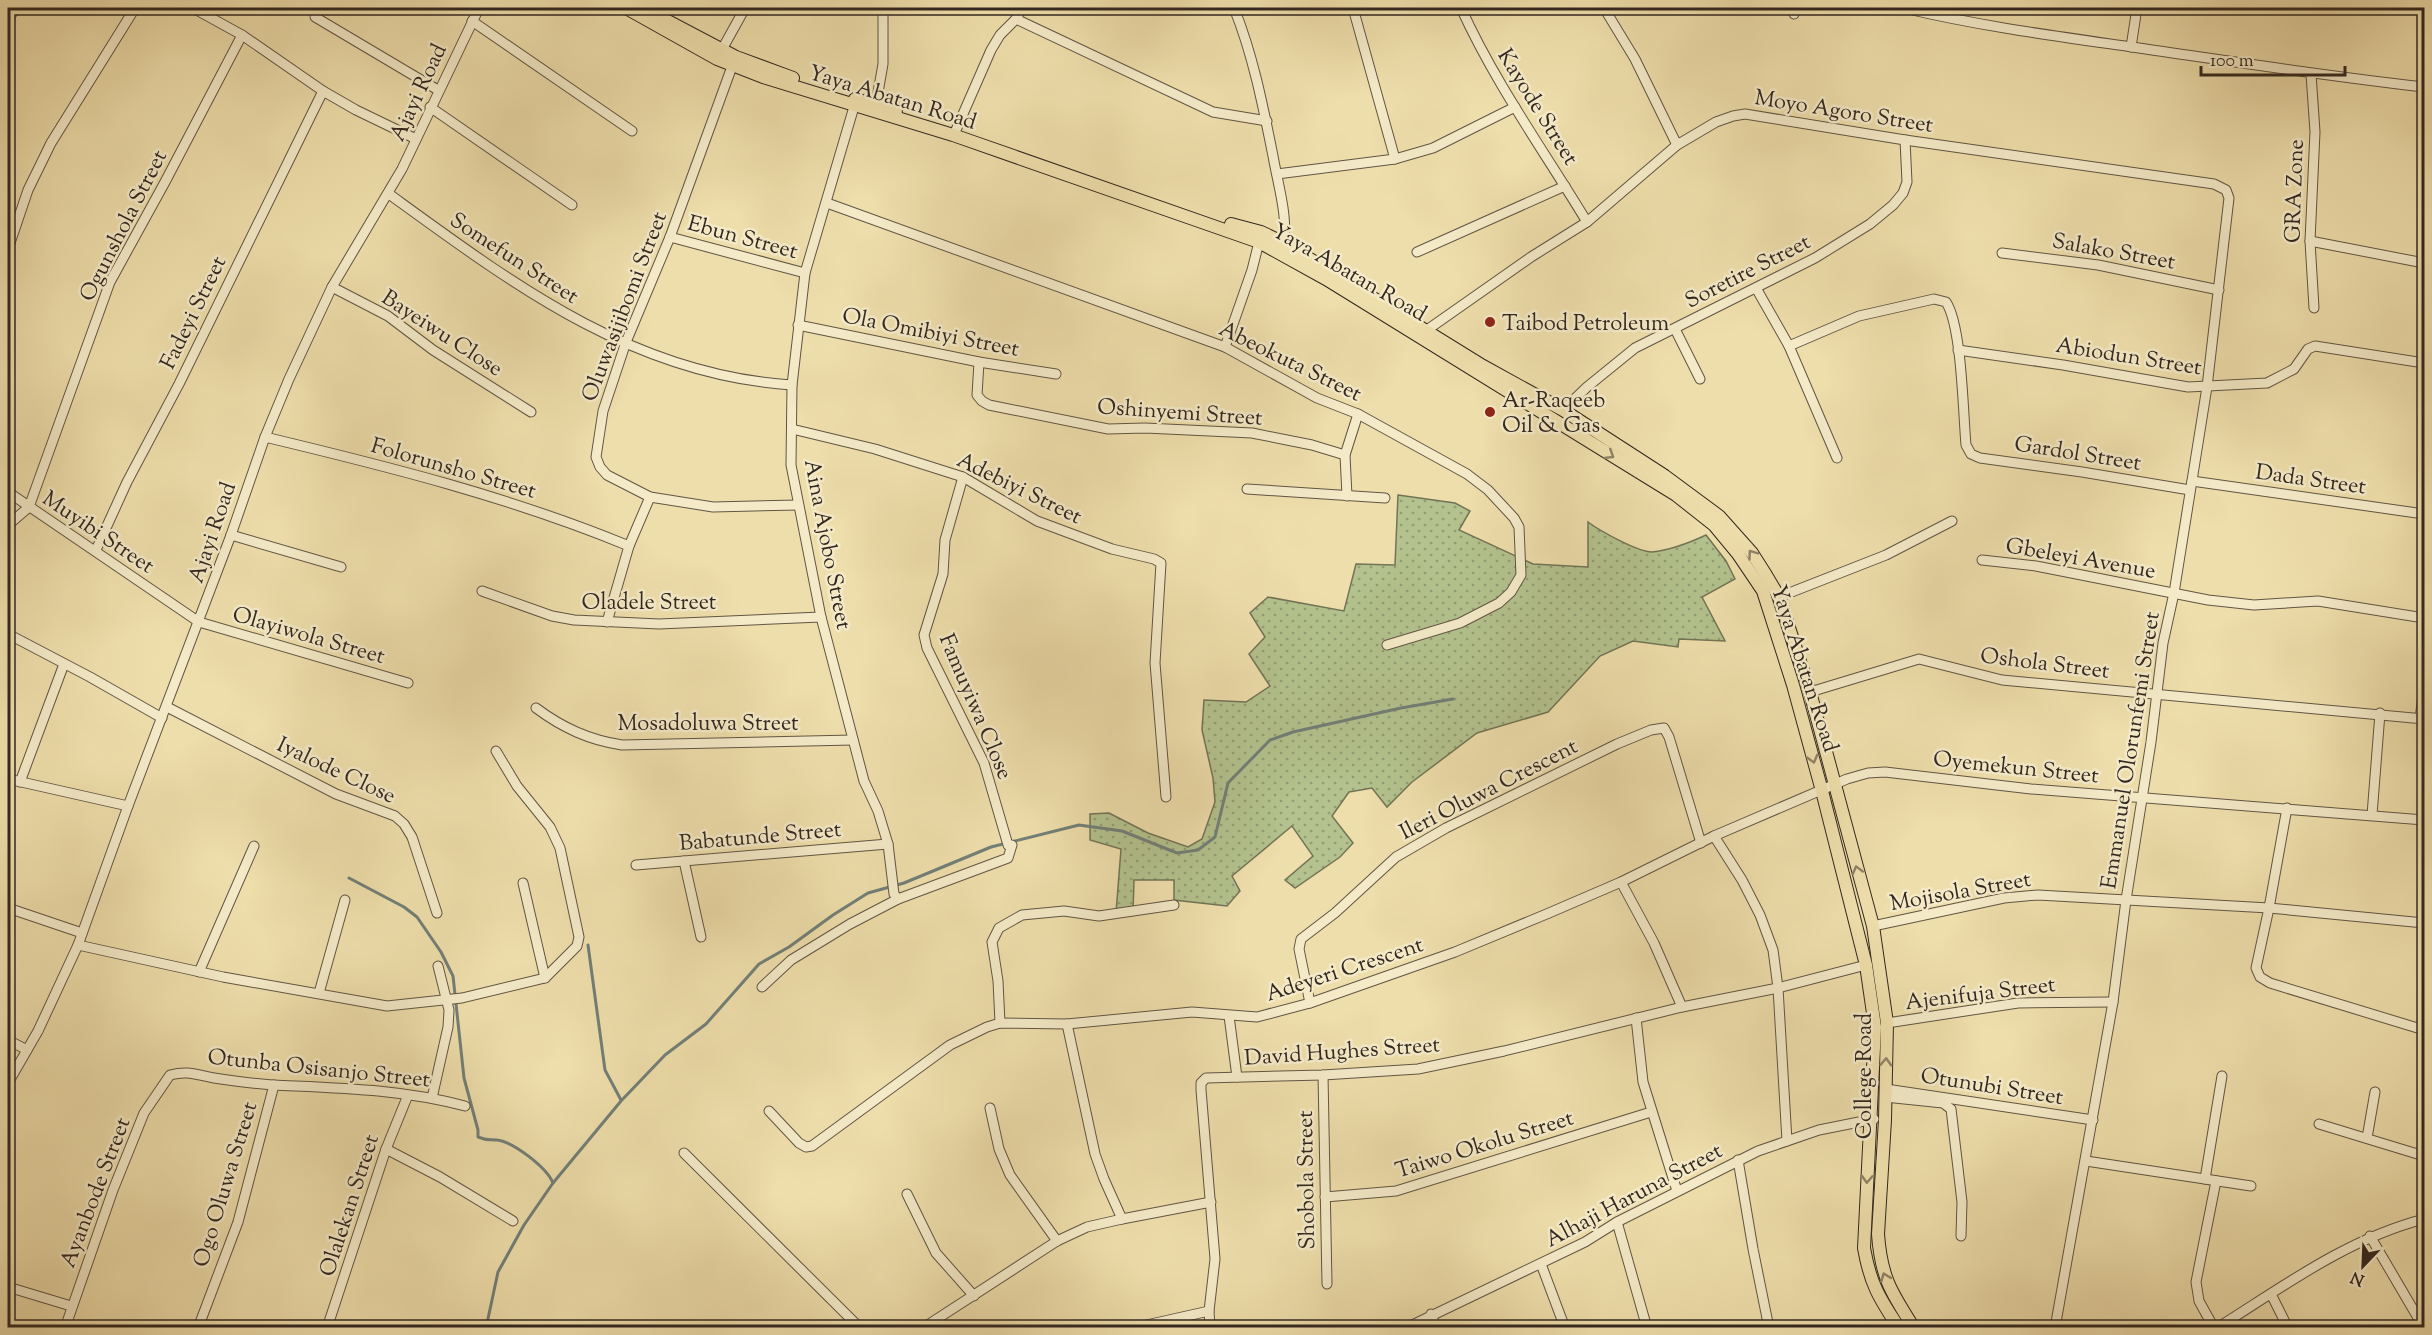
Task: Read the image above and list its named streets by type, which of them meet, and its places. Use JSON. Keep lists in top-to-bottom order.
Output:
{
  "streets": {
    "main road": ["Yaya Abatan Road", "College Road"],
    "street": [
      "Ajayi Road",
      "Kayode Street",
      "Moyo Agoro Street",
      "GRA Zone",
      "Ogunshola Street",
      "Ebun Street",
      "Salako Street",
      "Somefun Street",
      "Soretire Street",
      "Oluwasijibomi Street",
      "Fadeyi Street",
      "Ola Omibiyi Street",
      "Bayeiwu Close",
      "Abiodun Street",
      "Abeokuta Street",
      "Oshinyemi Street",
      "Gardol Street",
      "Folorunsho Street",
      "Dada Street",
      "Adebiyi Street",
      "Muyibi Street",
      "Aina Ajobo Street",
      "Gbeleyi Avenue",
      "Oladele Street",
      "Olayiwola Street",
      "Oshola Street",
      "Famuyiwa Close",
      "Mosadoluwa Street",
      "Emmanuel Olorunfemi Street",
      "Oyemekun Street",
      "Iyalode Close",
      "Ileri Oluwa Crescent",
      "Babatunde Street",
      "Mojisola Street",
      "Adeyeri Crescent",
      "Ajenifuja Street",
      "David Hughes Street",
      "Otunba Osisanjo Street",
      "Otunubi Street",
      "Taiwo Okolu Street",
      "Shobola Street",
      "Ogo Oluwa Street",
      "Ayanbode Street",
      "Alhaji Haruna Street",
      "Olalekan Street"
    ]
  },
  "crossings": [
    ["Ajayi Road", "Somefun Street"],
    ["Ajayi Road", "Bayeiwu Close"],
    ["Ajayi Road", "Folorunsho Street"],
    ["Ajayi Road", "Muyibi Street"],
    ["Ajayi Road", "Olayiwola Street"],
    ["Ajayi Road", "Iyalode Close"],
    ["Yaya Abatan Road", "Moyo Agoro Street"],
    ["Yaya Abatan Road", "Soretire Street"],
    ["Yaya Abatan Road", "Oluwasijibomi Street"],
    ["Yaya Abatan Road", "Aina Ajobo Street"],
    ["Yaya Abatan Road", "Oshola Street"],
    ["Yaya Abatan Road", "Oyemekun Street"],
    ["Yaya Abatan Road", "Adeyeri Crescent"],
    ["Yaya Abatan Road", "College Road"],
    ["Kayode Street", "Moyo Agoro Street"],
    ["Moyo Agoro Street", "Soretire Street"],
    ["Moyo Agoro Street", "Emmanuel Olorunfemi Street"],
    ["Ogunshola Street", "Muyibi Street"],
    ["Ebun Street", "Oluwasijibomi Street"],
    ["Ebun Street", "Aina Ajobo Street"],
    ["Salako Street", "Emmanuel Olorunfemi Street"],
    ["Somefun Street", "Oluwasijibomi Street"],
    ["Somefun Street", "Aina Ajobo Street"],
    ["Oluwasijibomi Street", "Aina Ajobo Street"],
    ["Fadeyi Street", "Muyibi Street"],
    ["Ola Omibiyi Street", "Oshinyemi Street"],
    ["Ola Omibiyi Street", "Aina Ajobo Street"],
    ["Abiodun Street", "Gardol Street"],
    ["Abiodun Street", "Emmanuel Olorunfemi Street"],
    ["Abeokuta Street", "Aina Ajobo Street"],
    ["Gardol Street", "Dada Street"],
    ["Gardol Street", "Emmanuel Olorunfemi Street"],
    ["Dada Street", "Emmanuel Olorunfemi Street"],
    ["Adebiyi Street", "Aina Ajobo Street"],
    ["Adebiyi Street", "Famuyiwa Close"],
    ["Muyibi Street", "Olayiwola Street"],
    ["Aina Ajobo Street", "Oladele Street"],
    ["Aina Ajobo Street", "Famuyiwa Close"],
    ["Aina Ajobo Street", "Mosadoluwa Street"],
    ["Aina Ajobo Street", "Babatunde Street"],
    ["Gbeleyi Avenue", "Emmanuel Olorunfemi Street"],
    ["Oshola Street", "Emmanuel Olorunfemi Street"],
    ["Emmanuel Olorunfemi Street", "Oyemekun Street"],
    ["Emmanuel Olorunfemi Street", "Mojisola Street"],
    ["Emmanuel Olorunfemi Street", "Ajenifuja Street"],
    ["Emmanuel Olorunfemi Street", "Otunubi Street"],
    ["Oyemekun Street", "Adeyeri Crescent"],
    ["Oyemekun Street", "College Road"],
    ["Ileri Oluwa Crescent", "Adeyeri Crescent"],
    ["Mojisola Street", "College Road"],
    ["Adeyeri Crescent", "College Road"],
    ["Ajenifuja Street", "College Road"],
    ["David Hughes Street", "College Road"],
    ["David Hughes Street", "Shobola Street"],
    ["Otunba Osisanjo Street", "Ogo Oluwa Street"],
    ["Otunba Osisanjo Street", "Ayanbode Street"],
    ["Otunba Osisanjo Street", "Olalekan Street"],
    ["College Road", "Otunubi Street"],
    ["College Road", "Alhaji Haruna Street"],
    ["Taiwo Okolu Street", "Shobola Street"]
  ],
  "places": ["Taibod Petroleum", "Ar-Raqeeb Oil & Gas"],
  "scale_bar": "100 m",
  "north": "bottom left"
}
